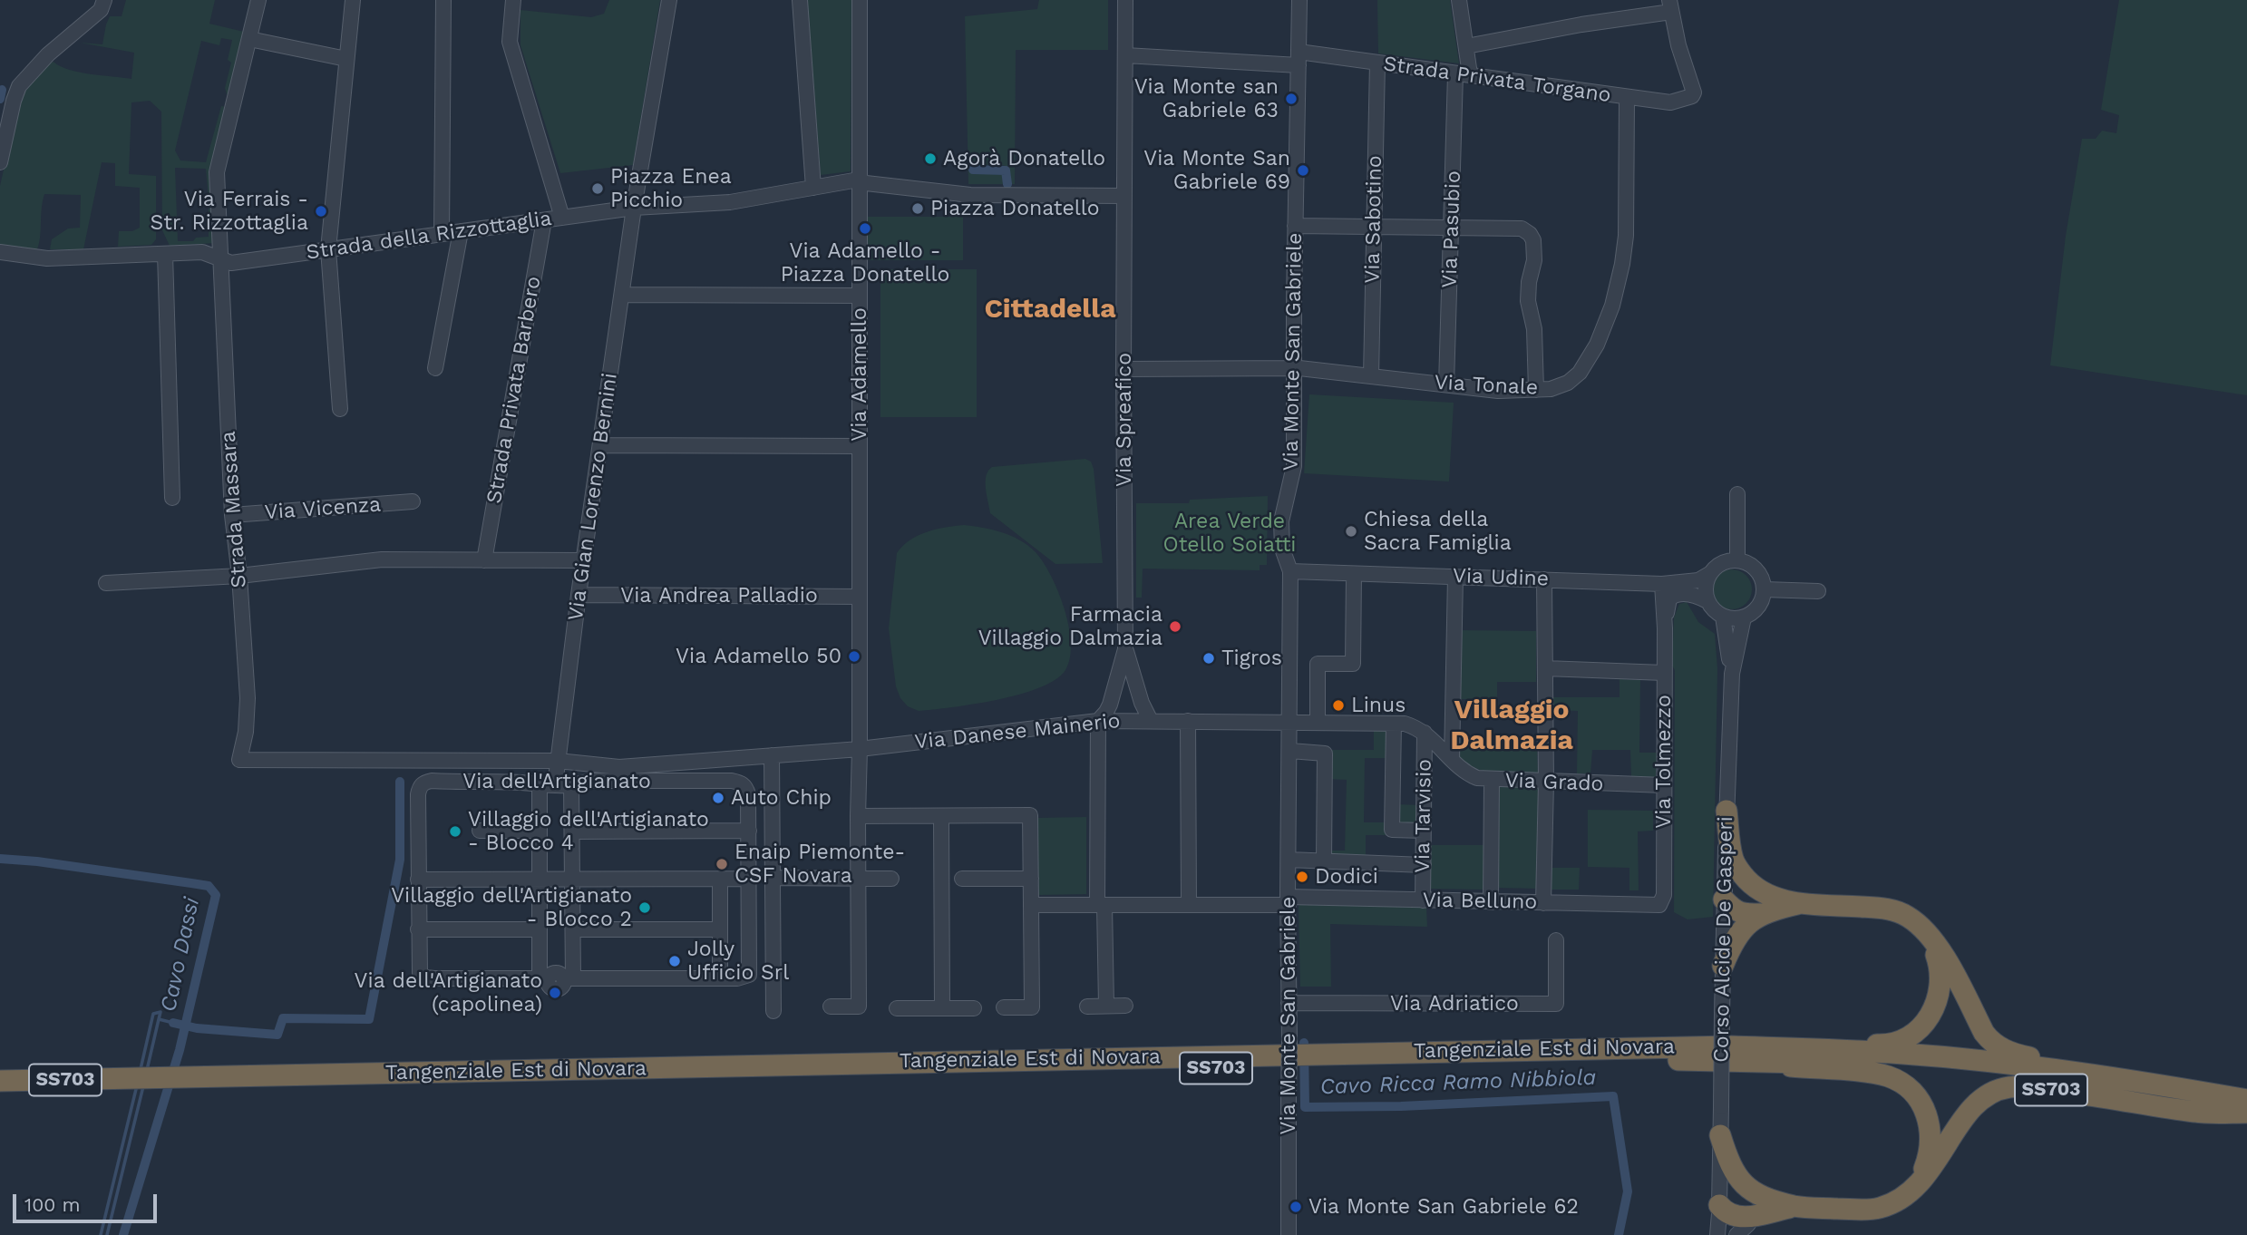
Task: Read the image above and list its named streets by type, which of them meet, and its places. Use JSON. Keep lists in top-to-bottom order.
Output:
{
  "streets": {
    "highway": ["Tangenziale Est di Novara", "SS703"],
    "street": [
      "Strada Privata Torgano",
      "Via Sabotino",
      "Via Pasubio",
      "Strada della Rizzottaglia",
      "Via Monte San Gabriele",
      "Via Adamello",
      "Via Tonale",
      "Strada Privata Barbero",
      "Via Spreafico",
      "Via Gian Lorenzo Bernini",
      "Via Vicenza",
      "Strada Massara",
      "Via Udine",
      "Via Andrea Palladio",
      "Via Danese Mainerio",
      "Via Tolmezzo",
      "Via dell'Artigianato",
      "Via Grado",
      "Via Tarvisio",
      "Via Belluno",
      "Corso Alcide De Gasperi",
      "Via Adriatico"
    ]
  },
  "crossings": [
    ["Strada Privata Torgano", "Via Sabotino"],
    ["Strada Privata Torgano", "Via Pasubio"],
    ["Strada Privata Torgano", "Via Monte San Gabriele"],
    ["Strada Privata Torgano", "Via Tonale"],
    ["Strada Privata Torgano", "Via Spreafico"],
    ["Via Sabotino", "Via Tonale"],
    ["Via Pasubio", "Via Tonale"],
    ["Strada della Rizzottaglia", "Via Adamello"],
    ["Strada della Rizzottaglia", "Strada Privata Barbero"],
    ["Strada della Rizzottaglia", "Via Gian Lorenzo Bernini"],
    ["Strada della Rizzottaglia", "Strada Massara"],
    ["Via Monte San Gabriele", "Via Tonale"],
    ["Via Monte San Gabriele", "Via Udine"],
    ["Via Monte San Gabriele", "Via Danese Mainerio"],
    ["Via Monte San Gabriele", "Via Belluno"],
    ["Via Monte San Gabriele", "Via Adriatico"],
    ["Via Adamello", "Via Andrea Palladio"],
    ["Via Adamello", "Via Danese Mainerio"],
    ["Via Tonale", "Via Spreafico"],
    ["Via Spreafico", "Via Danese Mainerio"],
    ["Via Gian Lorenzo Bernini", "Via Andrea Palladio"],
    ["Via Gian Lorenzo Bernini", "Via Danese Mainerio"],
    ["Via Gian Lorenzo Bernini", "Via dell'Artigianato"],
    ["Via Vicenza", "Strada Massara"],
    ["Strada Massara", "Via Danese Mainerio"],
    ["Via Udine", "Via Tolmezzo"],
    ["Via Udine", "Corso Alcide De Gasperi"],
    ["Via Danese Mainerio", "Via Grado"],
    ["Via Danese Mainerio", "Via Tarvisio"],
    ["Via Tolmezzo", "Via Grado"],
    ["Via Tolmezzo", "Via Belluno"],
    ["Via Tolmezzo", "Corso Alcide De Gasperi"],
    ["Via Grado", "Via Tarvisio"],
    ["Via Tarvisio", "Via Belluno"],
    ["Corso Alcide De Gasperi", "SS703"],
    ["Tangenziale Est di Novara", "SS703"]
  ],
  "districts": ["Cittadella", "Villaggio Dalmazia"],
  "water": ["Cavo Dassi", "Cavo Ricca Ramo Nibbiola"],
  "parks": ["Area Verde Otello Soiatti"],
  "places": [
    "Via Monte san Gabriele 63",
    "Agorà Donatello",
    "Via Monte San Gabriele 69",
    "Piazza Enea Picchio",
    "Piazza Donatello",
    "Via Ferrais - Str. Rizzottaglia",
    "Via Adamello - Piazza Donatello",
    "Chiesa della Sacra Famiglia",
    "Farmacia Villaggio Dalmazia",
    "Via Adamello 50",
    "Tigros",
    "Linus",
    "Auto Chip",
    "Villaggio dell'Artigianato - Blocco 4",
    "Enaip Piemonte- CSF Novara",
    "Dodici",
    "Villaggio dell'Artigianato - Blocco 2",
    "Jolly Ufficio Srl",
    "Via dell'Artigianato (capolinea)",
    "Via Monte San Gabriele 62"
  ],
  "scale_bar": "100 m"
}
